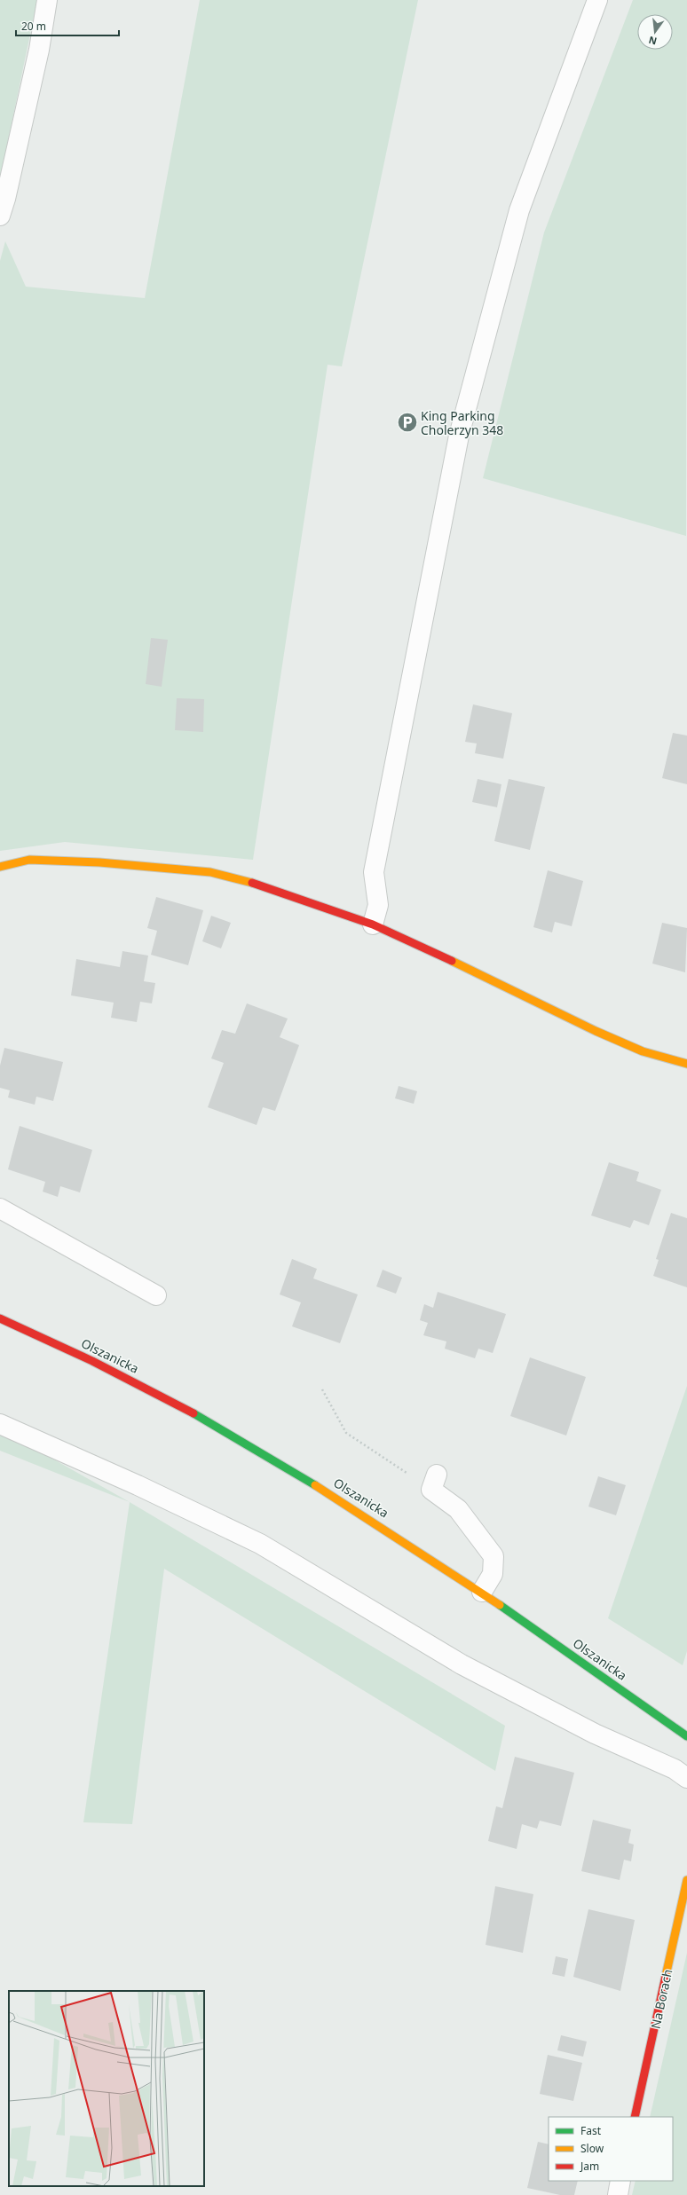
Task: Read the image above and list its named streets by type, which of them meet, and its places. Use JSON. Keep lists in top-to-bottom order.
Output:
{
  "streets": {
    "street": ["Olszanicka", "Na Borach"]
  },
  "places": {
    "parking": ["King Parking Cholerzyn 348"]
  },
  "legend": ["Fast", "Slow", "Jam"],
  "scale_bar": "20 m",
  "north": "bottom"
}
